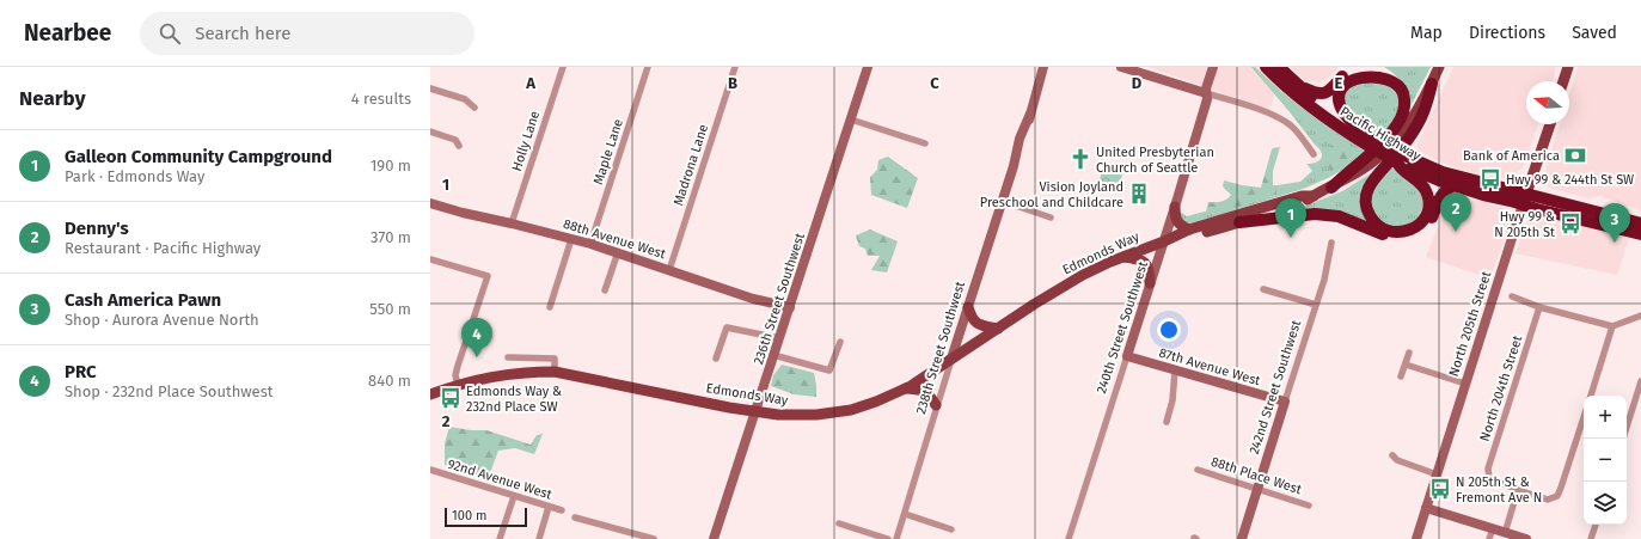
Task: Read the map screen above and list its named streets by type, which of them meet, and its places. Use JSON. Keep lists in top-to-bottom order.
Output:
{
  "streets": {
    "highway": ["Pacific Highway"],
    "main road": ["Edmonds Way", "North 205th Street"],
    "street": [
      "Holly Lane",
      "Maple Lane",
      "Madrona Lane",
      "88th Avenue West",
      "236th Street Southwest",
      "240th Street Southwest",
      "238th Street Southwest",
      "87th Avenue West",
      "242nd Street Southwest",
      "North 204th Street",
      "88th Place West",
      "92nd Avenue West"
    ]
  },
  "crossings": [
    ["Pacific Highway", "North 205th Street"],
    ["Holly Lane", "88th Avenue West"],
    ["Maple Lane", "88th Avenue West"],
    ["Madrona Lane", "88th Avenue West"],
    ["88th Avenue West", "236th Street Southwest"],
    ["Edmonds Way", "236th Street Southwest"],
    ["Edmonds Way", "240th Street Southwest"],
    ["Edmonds Way", "238th Street Southwest"],
    ["240th Street Southwest", "87th Avenue West"],
    ["87th Avenue West", "242nd Street Southwest"],
    ["242nd Street Southwest", "88th Place West"]
  ],
  "places": {
    "bank": ["Bank of America"],
    "church": ["United Presbyterian Church of Seattle"],
    "bus stop": [
      "Hwy 99 & 244th St SW",
      "Hwy 99 & N 205th St",
      "Edmonds Way & 232nd Place SW",
      "N 205th St & Fremont Ave N"
    ],
    "building": ["Vision Joyland Preschool and Childcare"]
  },
  "scale_bar": "100 m",
  "north": "left",
  "page": {
    "header": "Nearbee",
    "search": "Search here",
    "nav": ["Map", "Directions", "Saved"],
    "heading": ["Nearby", "4 results"],
    "list": [
      {
        "mark": "1",
        "name": "Galleon Community Campground",
        "note": "Park · Edmonds Way",
        "value": "190 m"
      },
      {
        "mark": "2",
        "name": "Denny's",
        "note": "Restaurant · Pacific Highway",
        "value": "370 m"
      },
      {
        "mark": "3",
        "name": "Cash America Pawn",
        "note": "Shop · Aurora Avenue North",
        "value": "550 m"
      },
      {
        "mark": "4",
        "name": "PRC",
        "note": "Shop · 232nd Place Southwest",
        "value": "840 m"
      }
    ],
    "pins": [
      "2",
      "1",
      "3",
      "4"
    ],
    "map_buttons": ["+", "−"],
    "scale": "100 m"
  },
  "grid": {
    "columns": [
      "A",
      "B",
      "C",
      "D",
      "E"
    ],
    "rows": ["1", "2"]
  }
}
